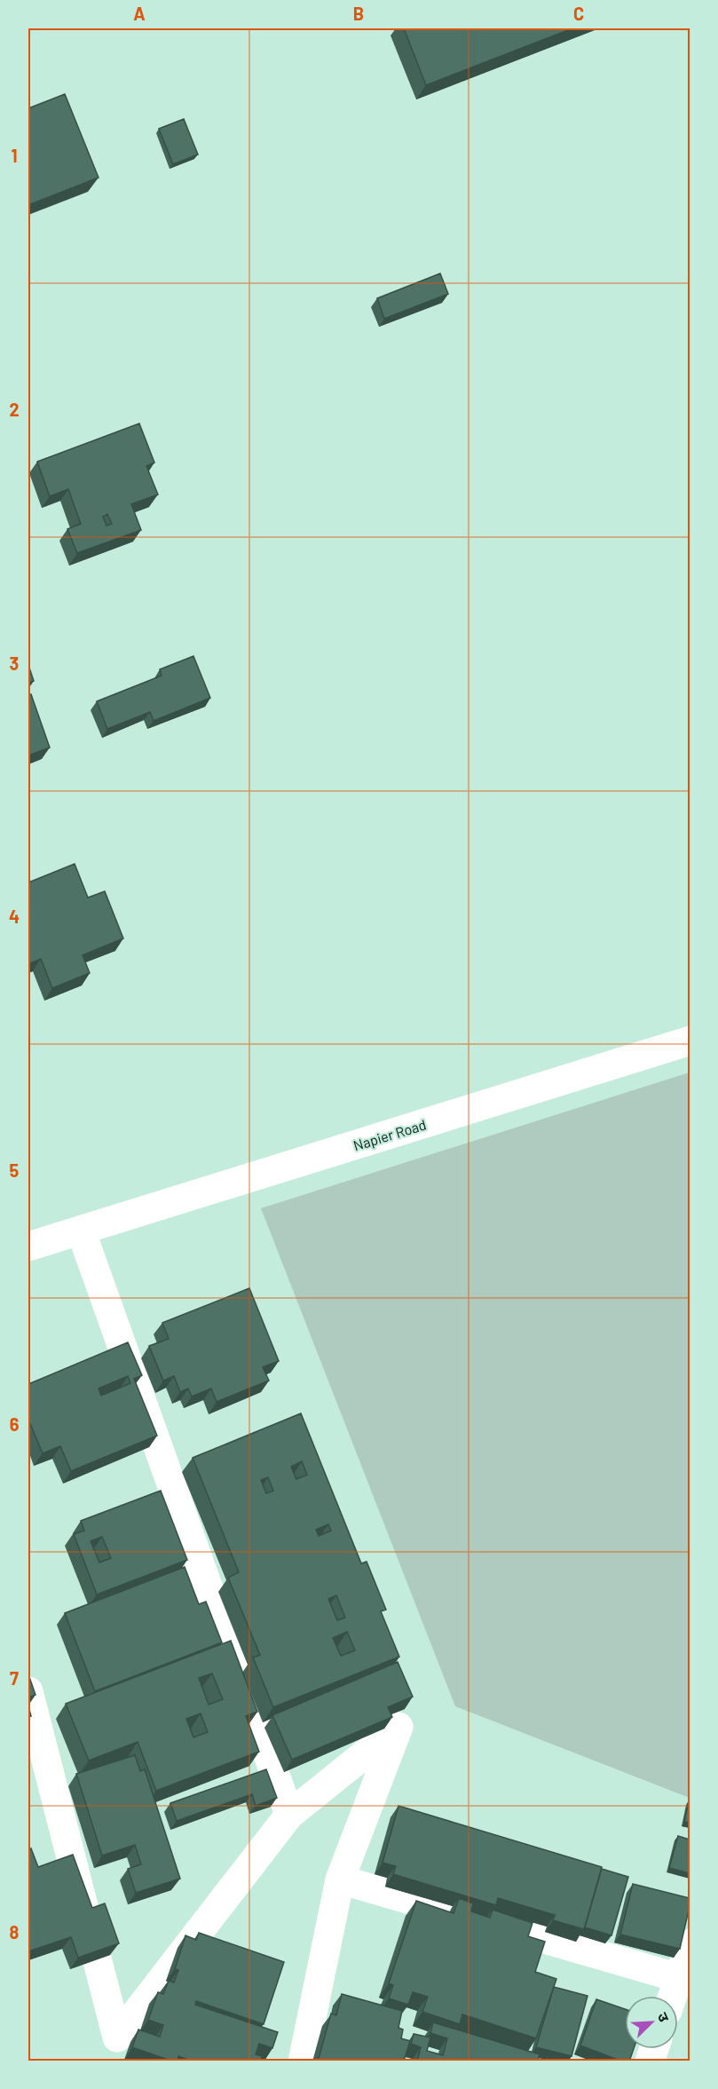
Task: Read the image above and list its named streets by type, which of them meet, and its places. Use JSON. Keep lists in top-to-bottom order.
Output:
{
  "streets": {
    "street": ["Napier Road"]
  },
  "north": "top right",
  "grid": {
    "columns": ["A", "B", "C"],
    "rows": [
      "1",
      "2",
      "3",
      "4",
      "5",
      "6",
      "7",
      "8"
    ]
  }
}
